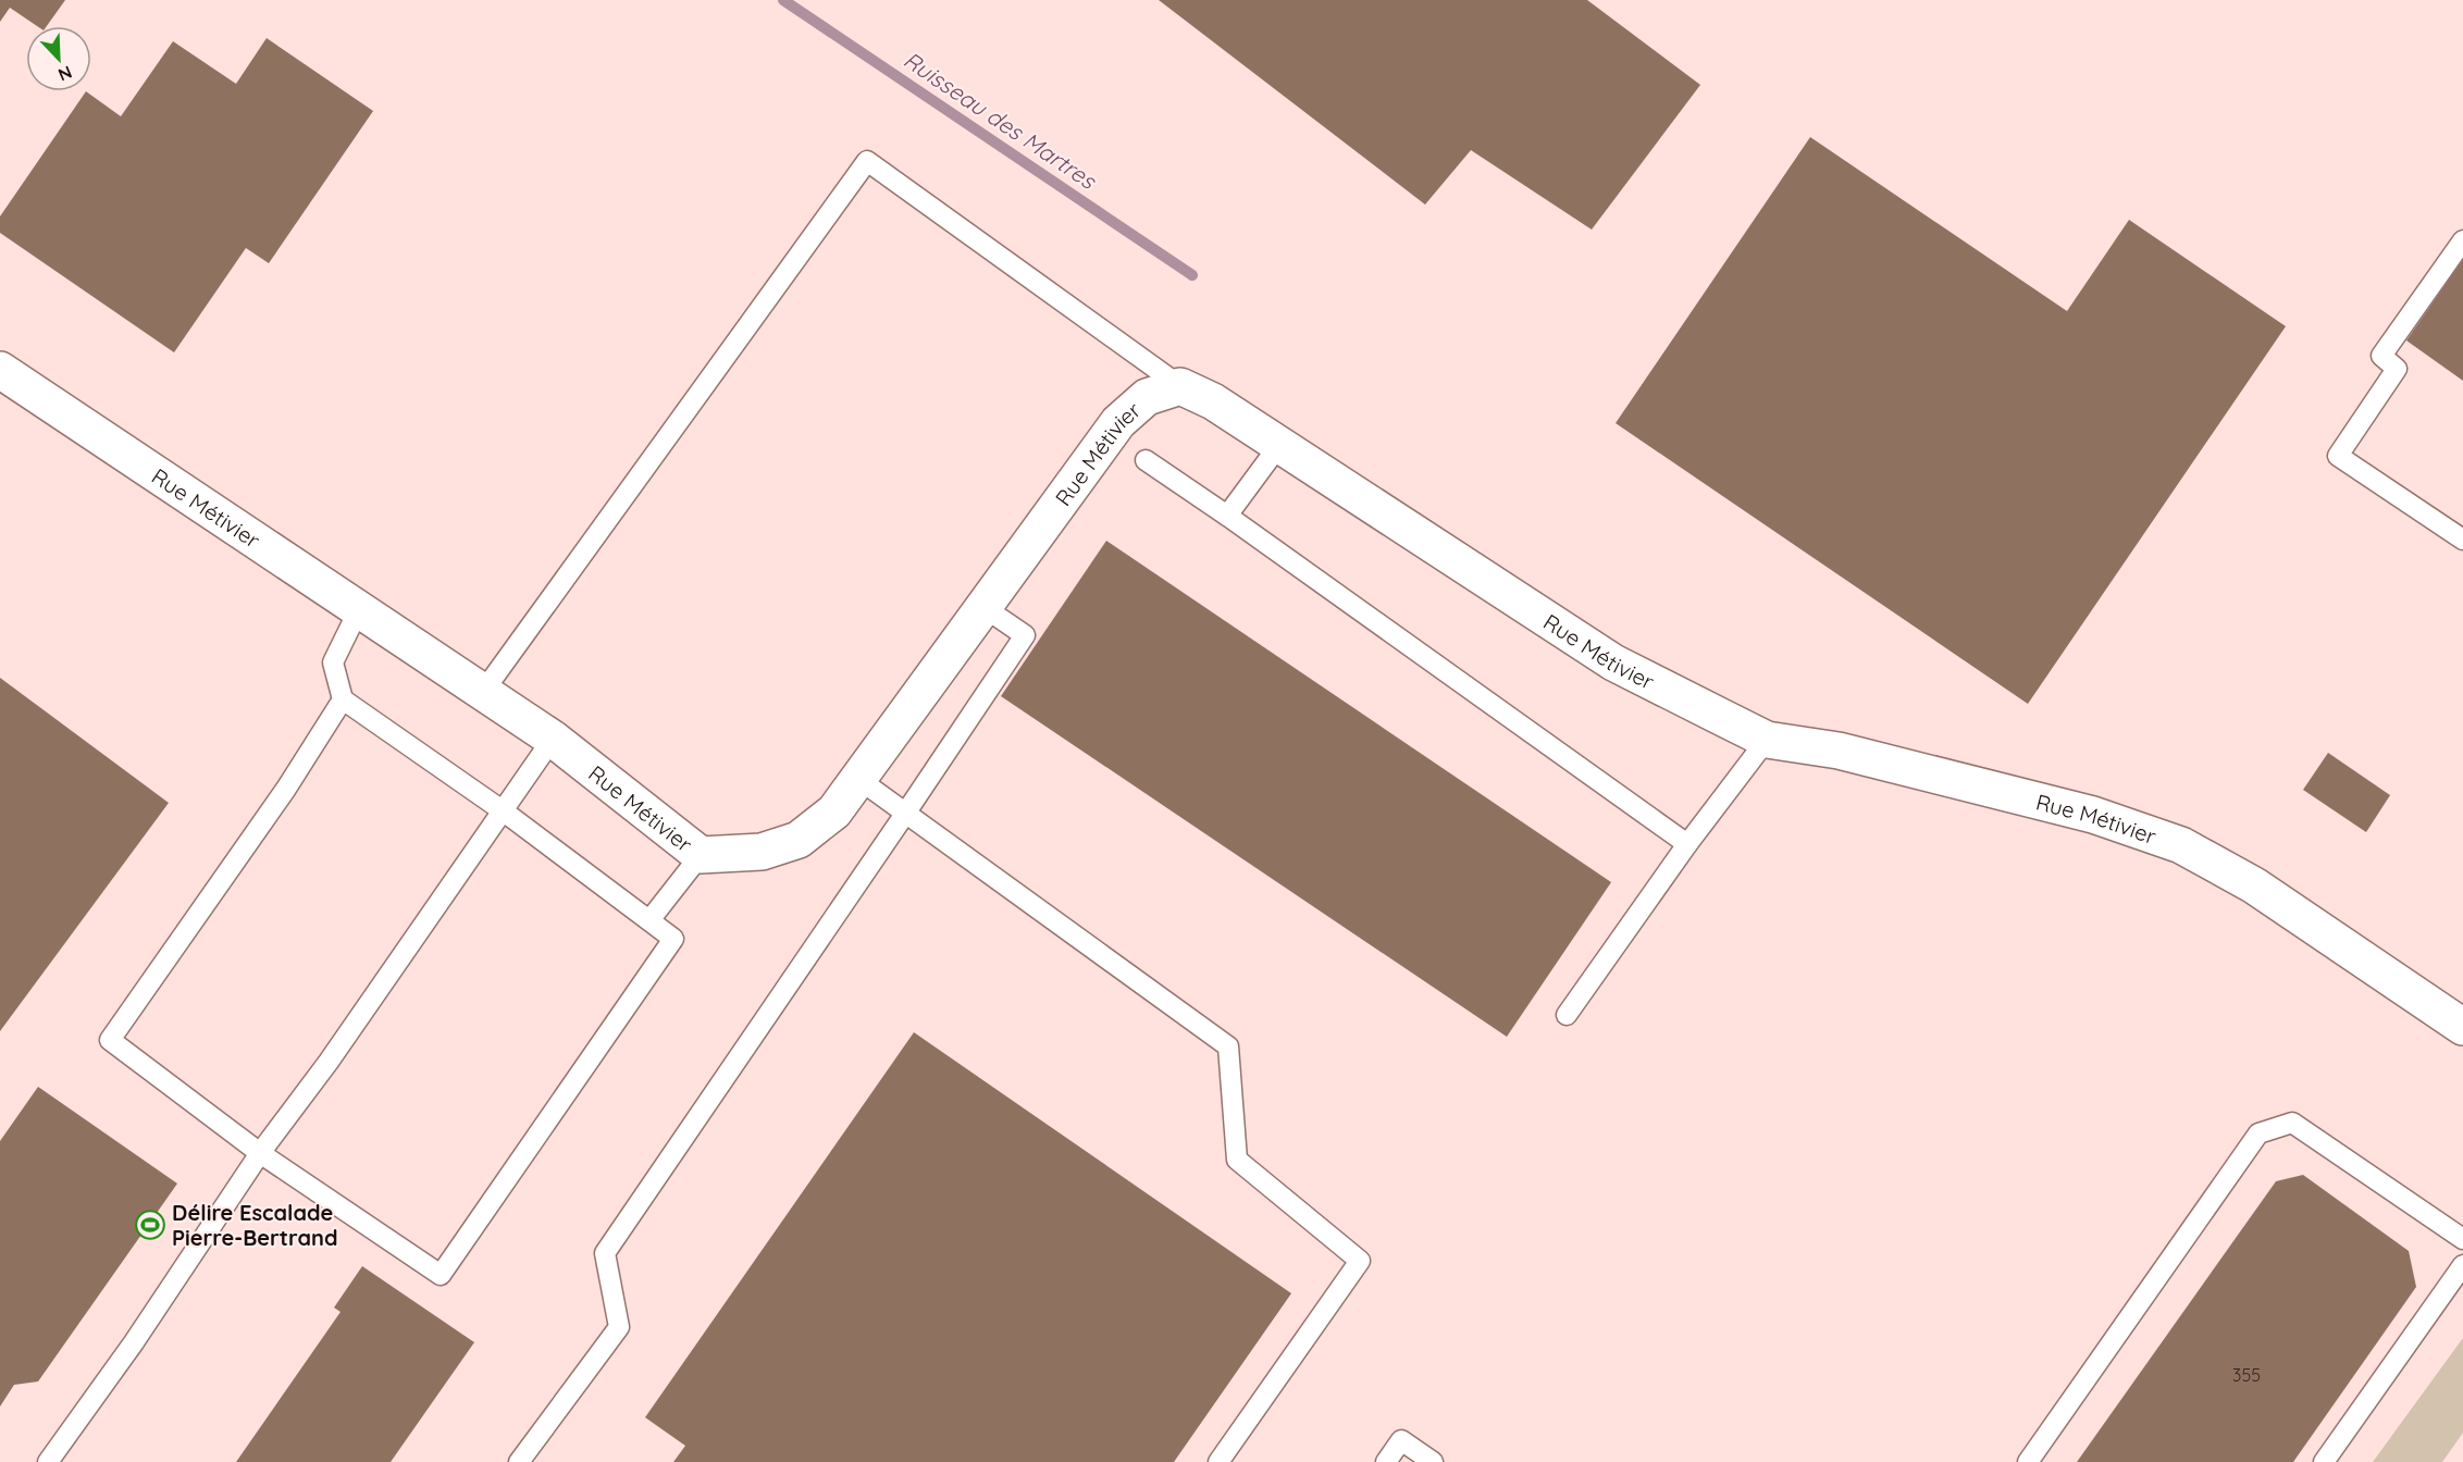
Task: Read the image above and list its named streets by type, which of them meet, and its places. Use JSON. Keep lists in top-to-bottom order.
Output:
{
  "streets": {
    "street": ["Rue Métivier"]
  },
  "water": ["Ruisseau des Martres"],
  "places": {
    "sports": ["Délire Escalade Pierre-Bertrand"]
  },
  "house_numbers": ["355"],
  "north": "bottom right"
}
